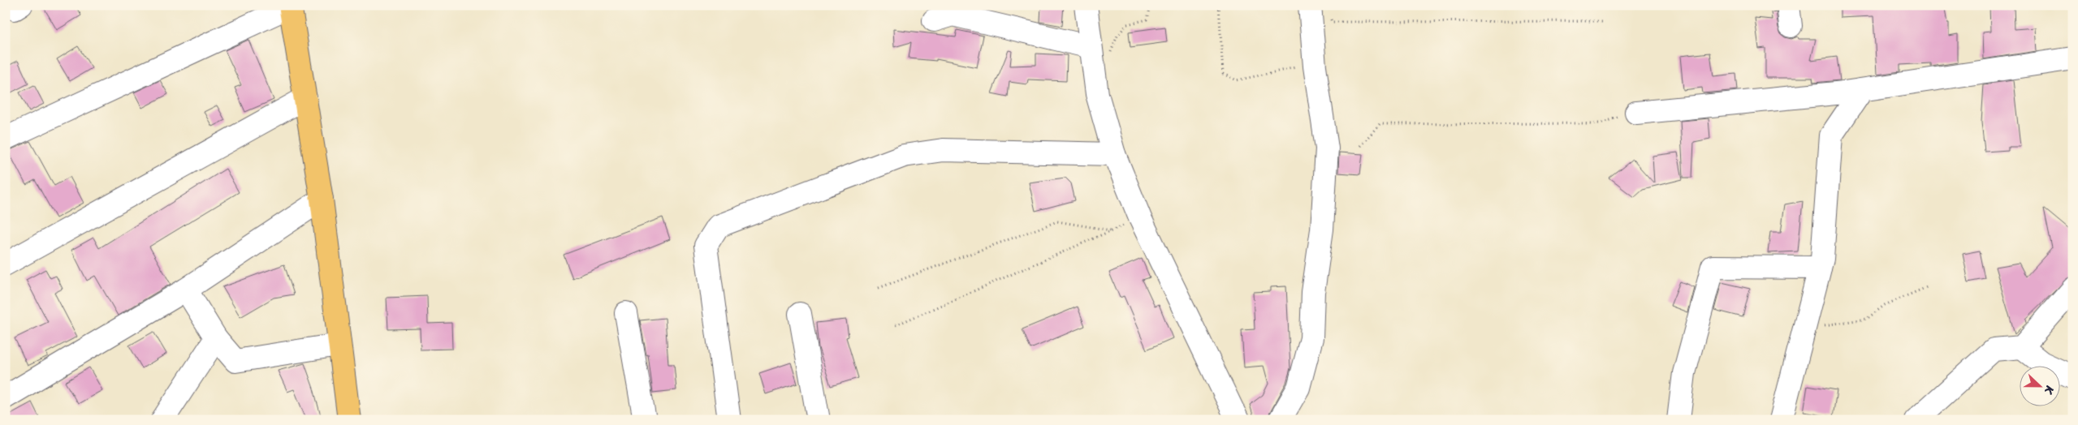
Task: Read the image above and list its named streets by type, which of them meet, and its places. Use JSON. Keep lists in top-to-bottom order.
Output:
{
  "north": "right"
}
